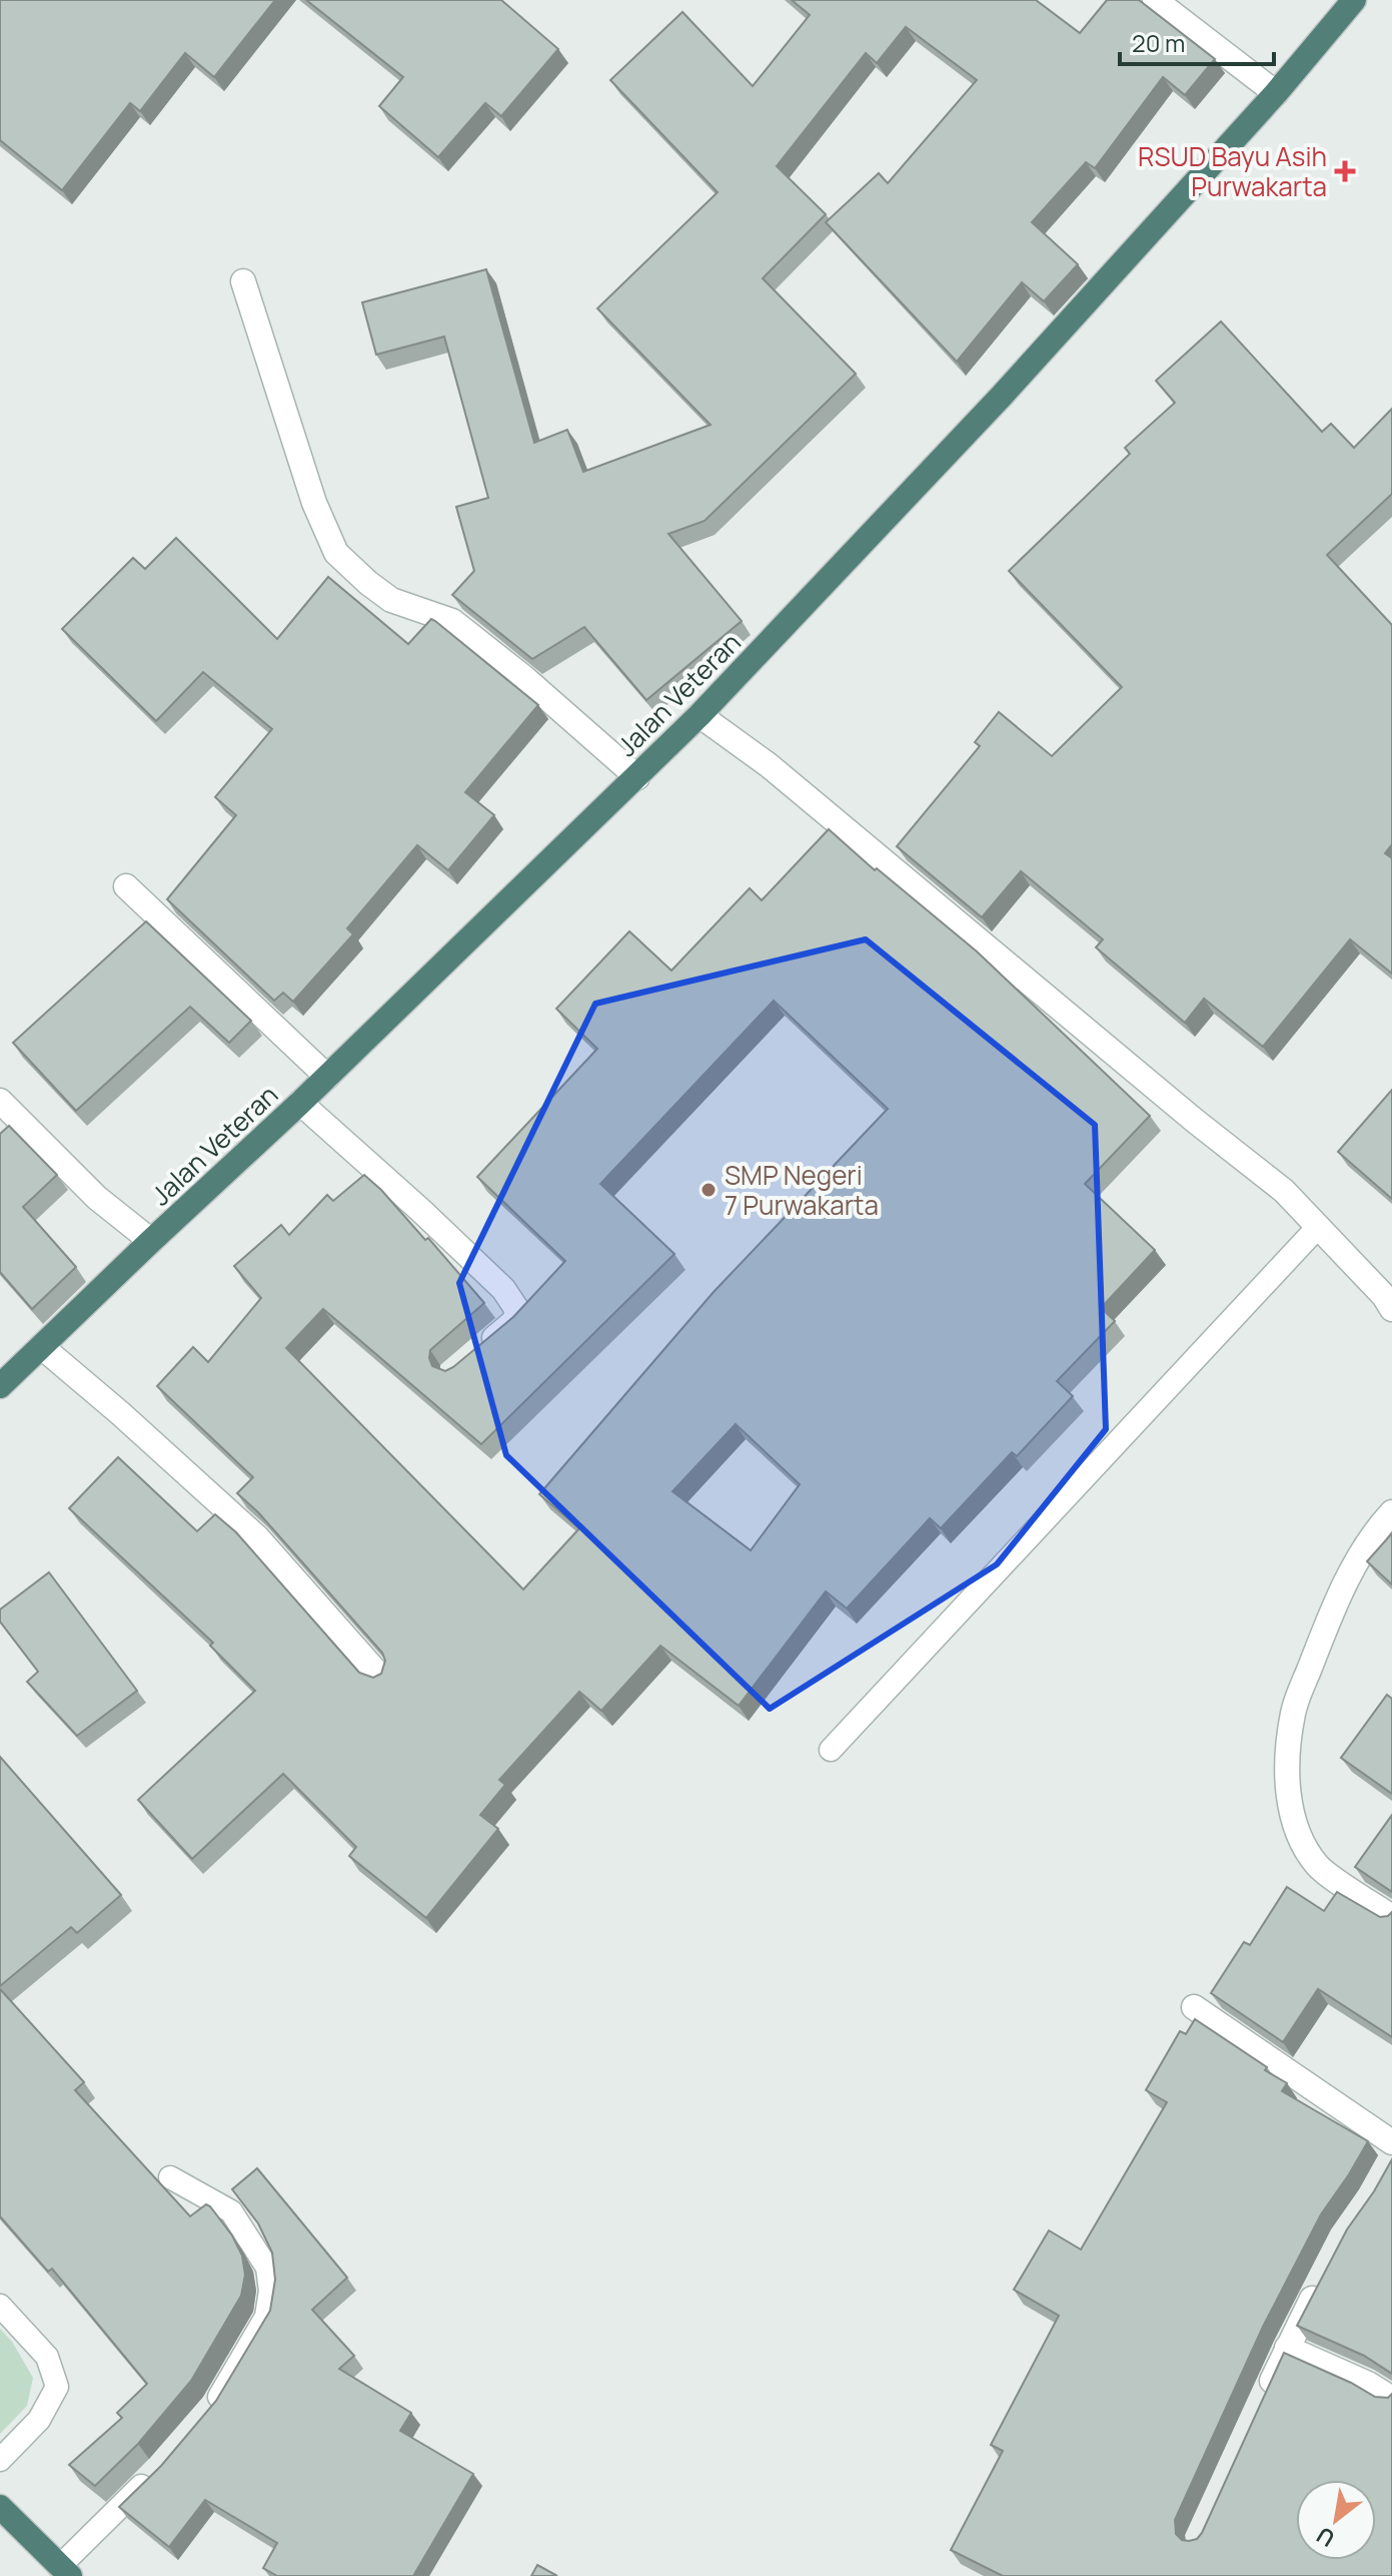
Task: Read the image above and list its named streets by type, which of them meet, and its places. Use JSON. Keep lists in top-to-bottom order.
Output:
{
  "streets": {
    "highway": ["Jalan Veteran"]
  },
  "places": {
    "health": ["RSUD Bayu Asih Purwakarta"],
    "other": ["SMP Negeri 7 Purwakarta"]
  },
  "scale_bar": "20 m",
  "north": "bottom left"
}
